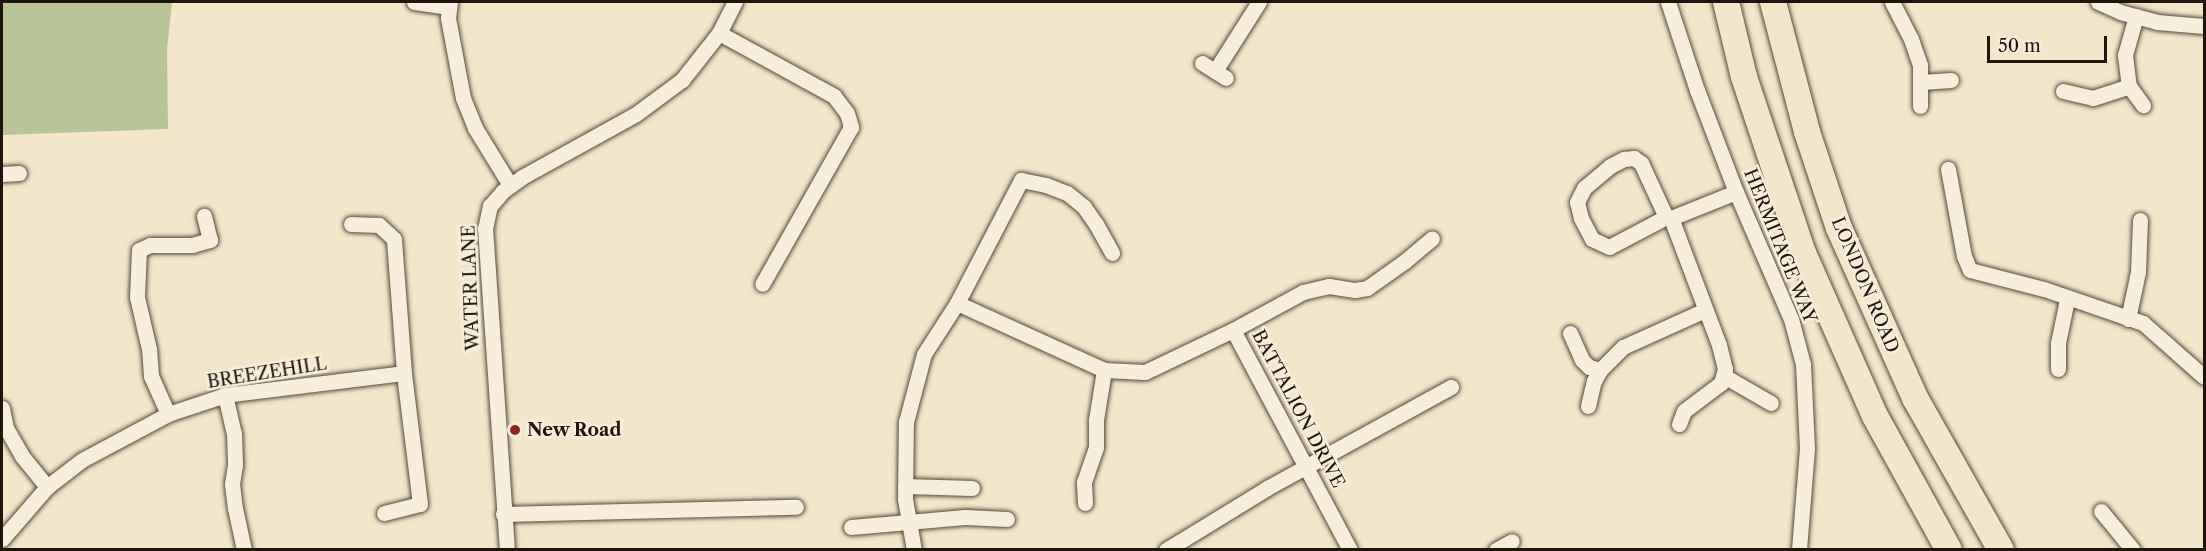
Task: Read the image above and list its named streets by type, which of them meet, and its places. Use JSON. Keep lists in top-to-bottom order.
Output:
{
  "streets": {
    "highway": ["LONDON ROAD"],
    "street": [
      "HERMITAGE WAY",
      "WATER LANE",
      "BREEZEHILL",
      "BATTALION DRIVE"
    ]
  },
  "places": ["New Road"],
  "scale_bar": "50 m"
}
